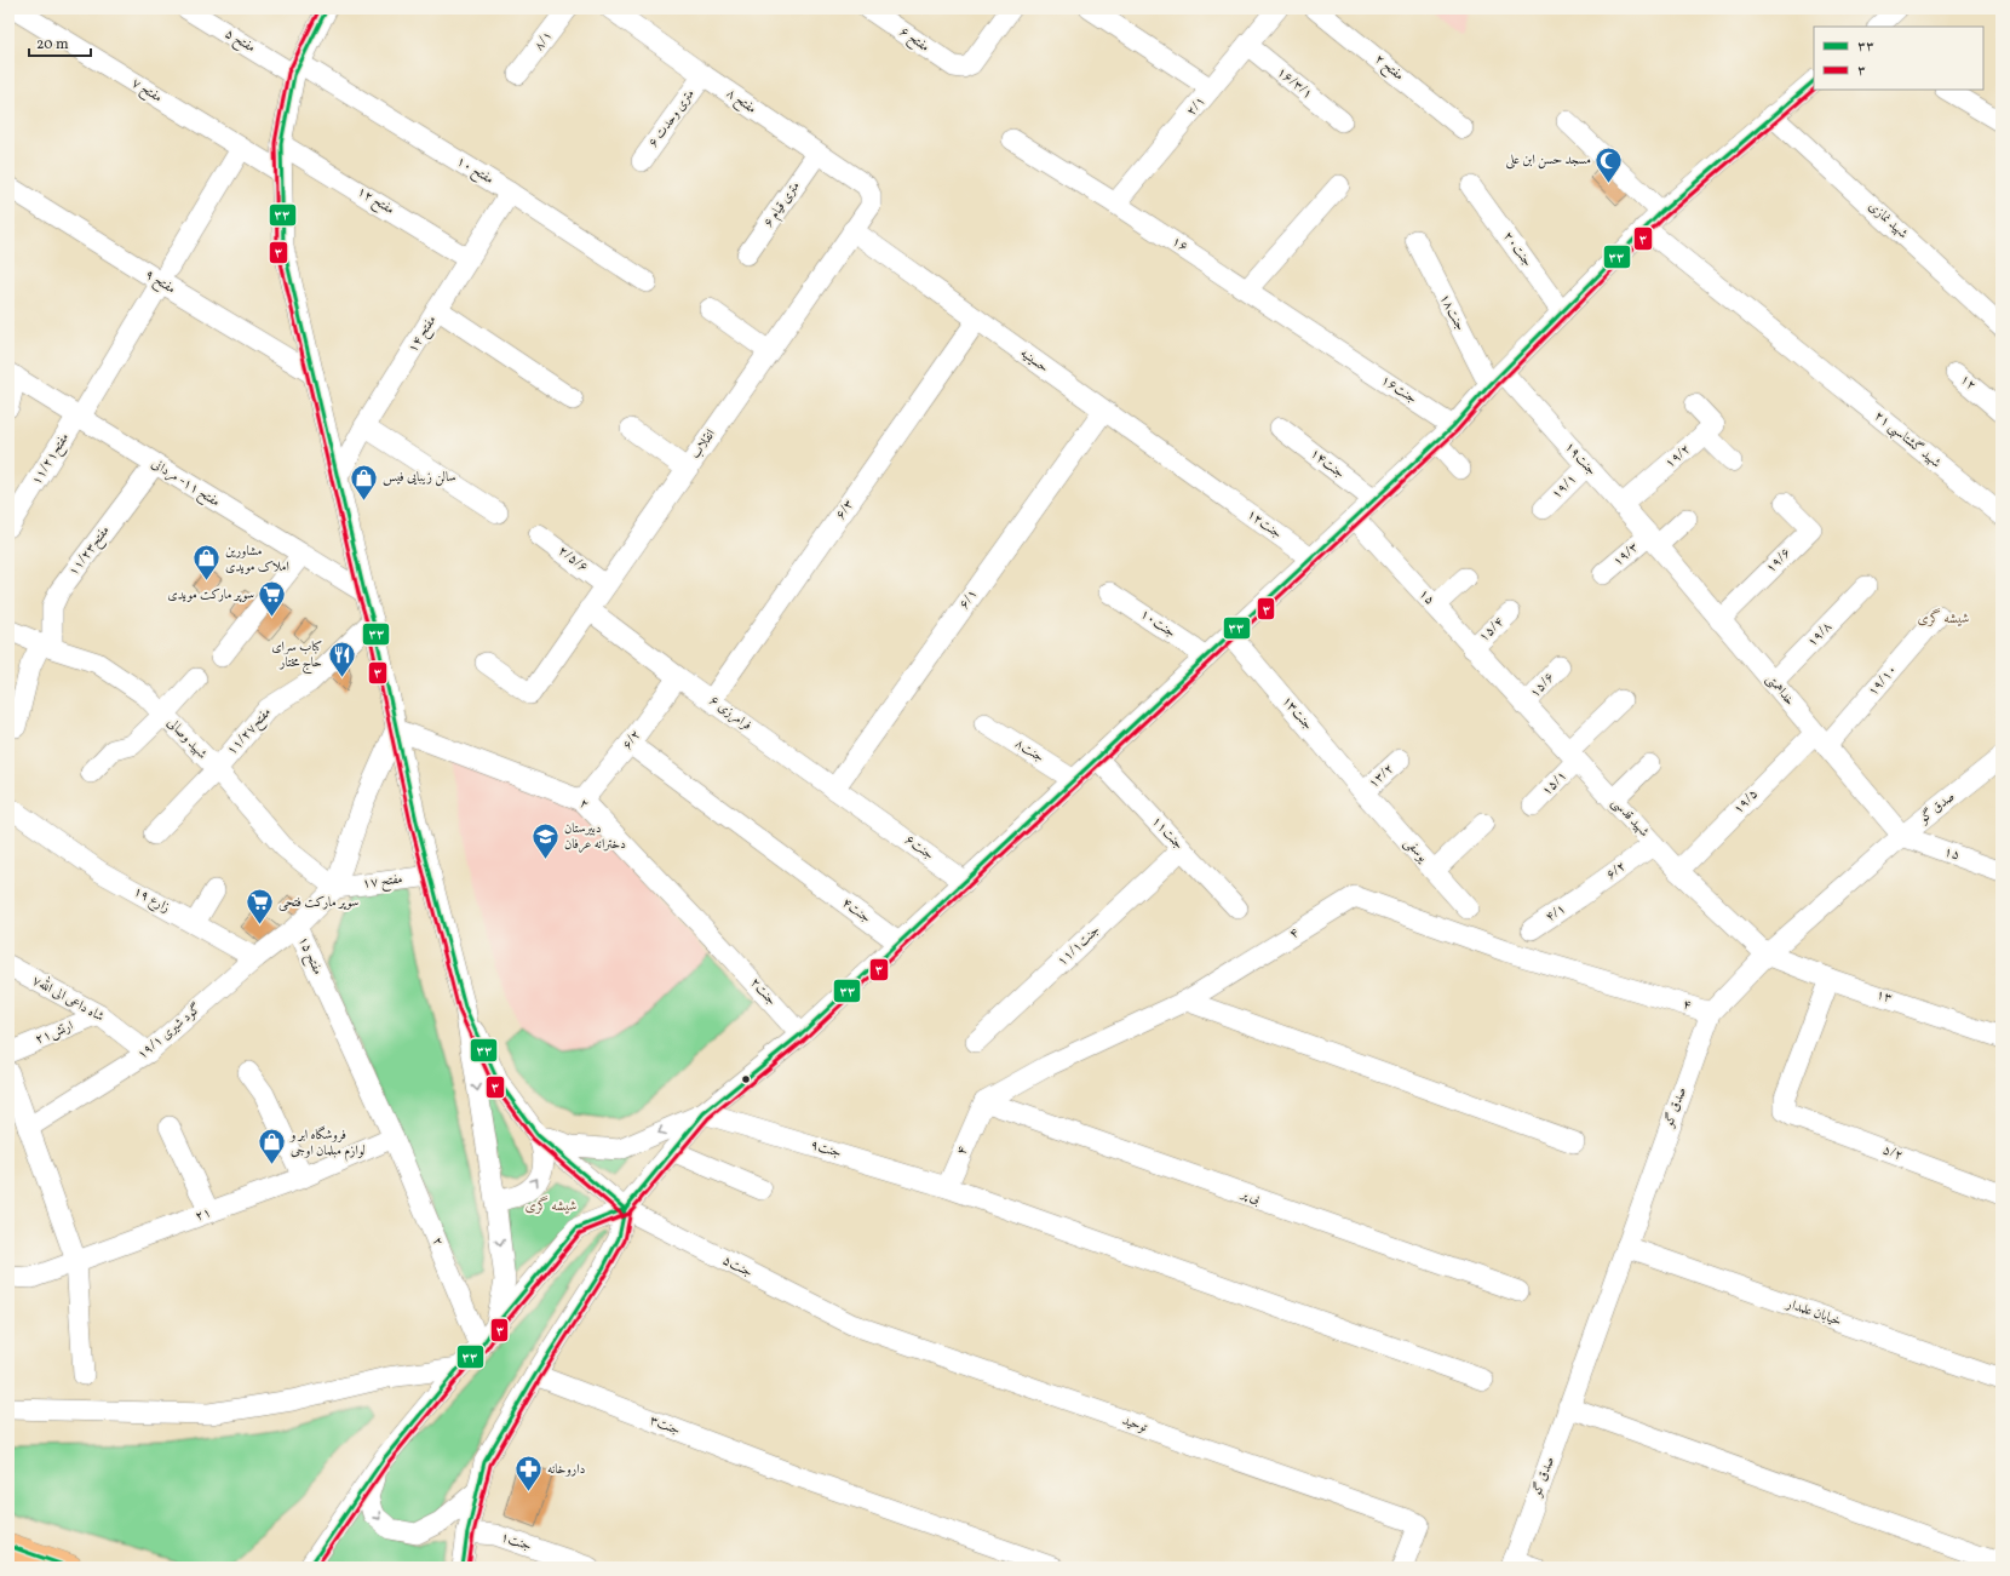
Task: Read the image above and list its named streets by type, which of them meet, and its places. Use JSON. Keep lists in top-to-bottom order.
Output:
{
  "streets": {
    "street": [
      "مفتح ۶",
      "مفتح ۵",
      "۸/۱",
      "مفتح ۲",
      "۱۶/۳/۱",
      "مفتح ۷",
      "مفتح ۸",
      "۲/۱",
      "۶ متری وحدت",
      "مفتح ۱۰",
      "مفتح ۱۲",
      "۶ متری قیام",
      "شهید نمازی",
      "۱۶",
      "جنت۲۰",
      "مفتح ۹",
      "جنت۱۸",
      "مفتح ۱۴",
      "حسینیه",
      "۱۲",
      "جنت۱۶",
      "شهید گشتاسبی ۲۱",
      "انقلاب",
      "۱۹/۲",
      "مفتح۱۱/۲۱",
      "جنت۱۹",
      "جنت۱۴",
      "مفتح ۱۱- مردانی",
      "۱۹/۱",
      "۶/۳",
      "جنت۱۲",
      "مفتح۱۱/۲۳",
      "۱۹/۳",
      "۲/۵/۶",
      "۱۹/۶",
      "۱۵",
      "۶/۱",
      "جنت۱۰",
      "۱۵/۴",
      "۱۹/۸",
      "۱۹/۱۰",
      "۱۵/۶",
      "خداهمتی",
      "فرامرزی ۶",
      "جنت۱۳",
      "مفتح۱۱/۲۷",
      "شهید وصالی",
      "۶/۲",
      "جنت۸",
      "۱۳/۲",
      "۱۵/۱",
      "۱۹/۵",
      "۲",
      "صدق گو",
      "شهید قدسی",
      "جنت۱۱",
      "جنت۶",
      "یوسفی",
      "مفتح ۱۷",
      "۱۹ زارع",
      "جنت۴",
      "۴/۱",
      "۴",
      "جنت۱۱/۱",
      "مفتح ۱۵",
      "جنت۲",
      "۱۳",
      "شاه داعی الی الله۷",
      "۱۹/۱ گود شیری",
      "ارتش۲۱",
      "جنت۹",
      "۵/۲",
      "بی پر",
      "۲۱",
      "جنت۵",
      "خیابان علمدار",
      "توحید",
      "جنت۳",
      "جنت۱"
    ]
  },
  "crossings": [
    ["مفتح ۵", "مفتح ۱۰"],
    ["۱۶/۳/۱", "۲/۱"],
    ["مفتح ۷", "مفتح۱۱/۲۱"],
    ["مفتح ۸", "۶ متری وحدت"],
    ["مفتح ۸", "۶ متری قیام"],
    ["مفتح ۸", "انقلاب"],
    ["۲/۱", "۱۶"],
    ["مفتح ۱۰", "مفتح ۱۴"],
    ["مفتح ۱۲", "مفتح ۱۴"],
    ["۱۶", "جنت۱۶"],
    ["مفتح ۹", "مفتح۱۱/۲۱"],
    ["جنت۱۸", "جنت۱۹"],
    ["حسینیه", "انقلاب"],
    ["حسینیه", "۶/۳"],
    ["حسینیه", "جنت۱۲"],
    ["حسینیه", "۶/۱"],
    ["انقلاب", "۲/۵/۶"],
    ["انقلاب", "فرامرزی ۶"],
    ["۱۹/۲", "جنت۱۹"],
    ["مفتح۱۱/۲۱", "مفتح ۱۱- مردانی"],
    ["جنت۱۹", "۱۹/۱"],
    ["جنت۱۹", "۱۹/۳"],
    ["جنت۱۹", "خداهمتی"],
    ["مفتح ۱۱- مردانی", "مفتح۱۱/۲۳"],
    ["۶/۳", "فرامرزی ۶"],
    ["مفتح۱۱/۲۳", "شهید وصالی"],
    ["۱۹/۳", "خداهمتی"],
    ["۱۹/۶", "خداهمتی"],
    ["۱۵", "۱۵/۴"],
    ["۱۵", "خداهمتی"],
    ["۱۵", "صدق گو"],
    ["۱۵", "شهید قدسی"],
    ["۶/۱", "فرامرزی ۶"],
    ["۱۹/۸", "خداهمتی"],
    ["۱۹/۱۰", "خداهمتی"],
    ["۱۹/۱۰", "۱۹/۵"],
    ["۱۵/۶", "شهید قدسی"],
    ["خداهمتی", "۱۹/۵"],
    ["خداهمتی", "صدق گو"],
    ["فرامرزی ۶", "۶/۲"],
    ["فرامرزی ۶", "جنت۶"],
    ["جنت۱۳", "۱۳/۲"],
    ["جنت۱۳", "یوسفی"],
    ["مفتح۱۱/۲۷", "شهید وصالی"],
    ["شهید وصالی", "مفتح ۱۷"],
    ["شهید وصالی", "مفتح ۱۵"],
    ["۶/۲", "۲"],
    ["۶/۲", "شهید قدسی"],
    ["۶/۲", "جنت۴"],
    ["۶/۲", "۴/۱"],
    ["۱۳/۲", "یوسفی"],
    ["۱۵/۱", "شهید قدسی"],
    ["۱۹/۵", "شهید قدسی"],
    ["۲", "مفتح ۱۵"],
    ["۲", "جنت۲"],
    ["۲", "۲۱"],
    ["صدق گو", "شهید قدسی"],
    ["صدق گو", "۴"],
    ["صدق گو", "۱۳"],
    ["صدق گو", "خیابان علمدار"],
    ["شهید قدسی", "۱۳"],
    ["جنت۱۱", "جنت۱۱/۱"],
    ["مفتح ۱۷", "مفتح ۱۵"],
    ["۱۹ زارع", "۱۹/۱ گود شیری"],
    ["۴", "جنت۹"],
    ["۴", "بی پر"],
    ["مفتح ۱۵", "۲۱"],
    ["۱۳", "۵/۲"],
    ["شاه داعی الی الله۷", "۱۹/۱ گود شیری"],
    ["شاه داعی الی الله۷", "ارتش۲۱"],
    ["جنت۵", "توحید"]
  ],
  "districts": ["شیشه گری", "شیشه گری"],
  "places": {
    "mosque": ["مسجد حسن ابن علی"],
    "shop": ["سالن زیبایی فیس", "مشاورین املاک مویدی", "فروشگاه ابر و لوازم مبلمان اوجی"],
    "supermarket": ["سوپر مارکت مویدی", "سوپر مارکت فتحی"],
    "restaurant": ["کباب سرای حاج مختار"],
    "school or university": ["دبیرستان دخترانه عرفان"],
    "pharmacy": ["داروخانه"]
  },
  "lines": ["transit line ۳۳", "transit line ۳"],
  "legend": ["۳۳", "۳"],
  "scale_bar": "20 m"
}
